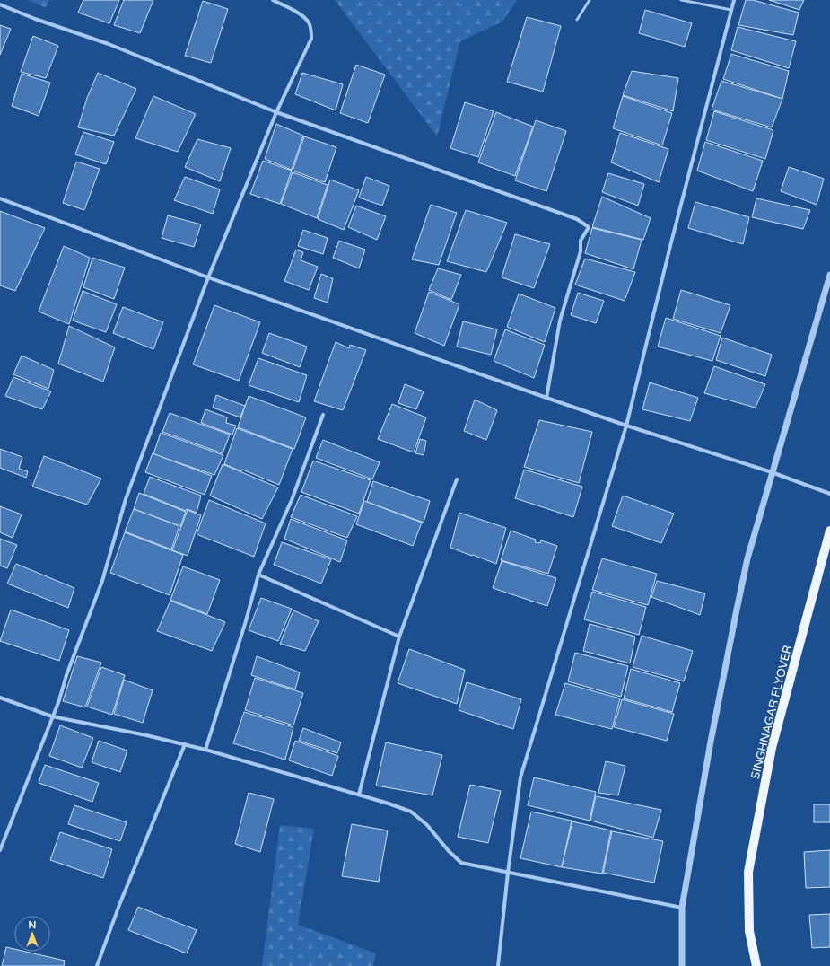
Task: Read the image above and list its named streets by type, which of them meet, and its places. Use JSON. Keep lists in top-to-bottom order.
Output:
{
  "streets": {
    "main road": ["SINGHNAGAR FLYOVER"]
  },
  "north": "top"
}
